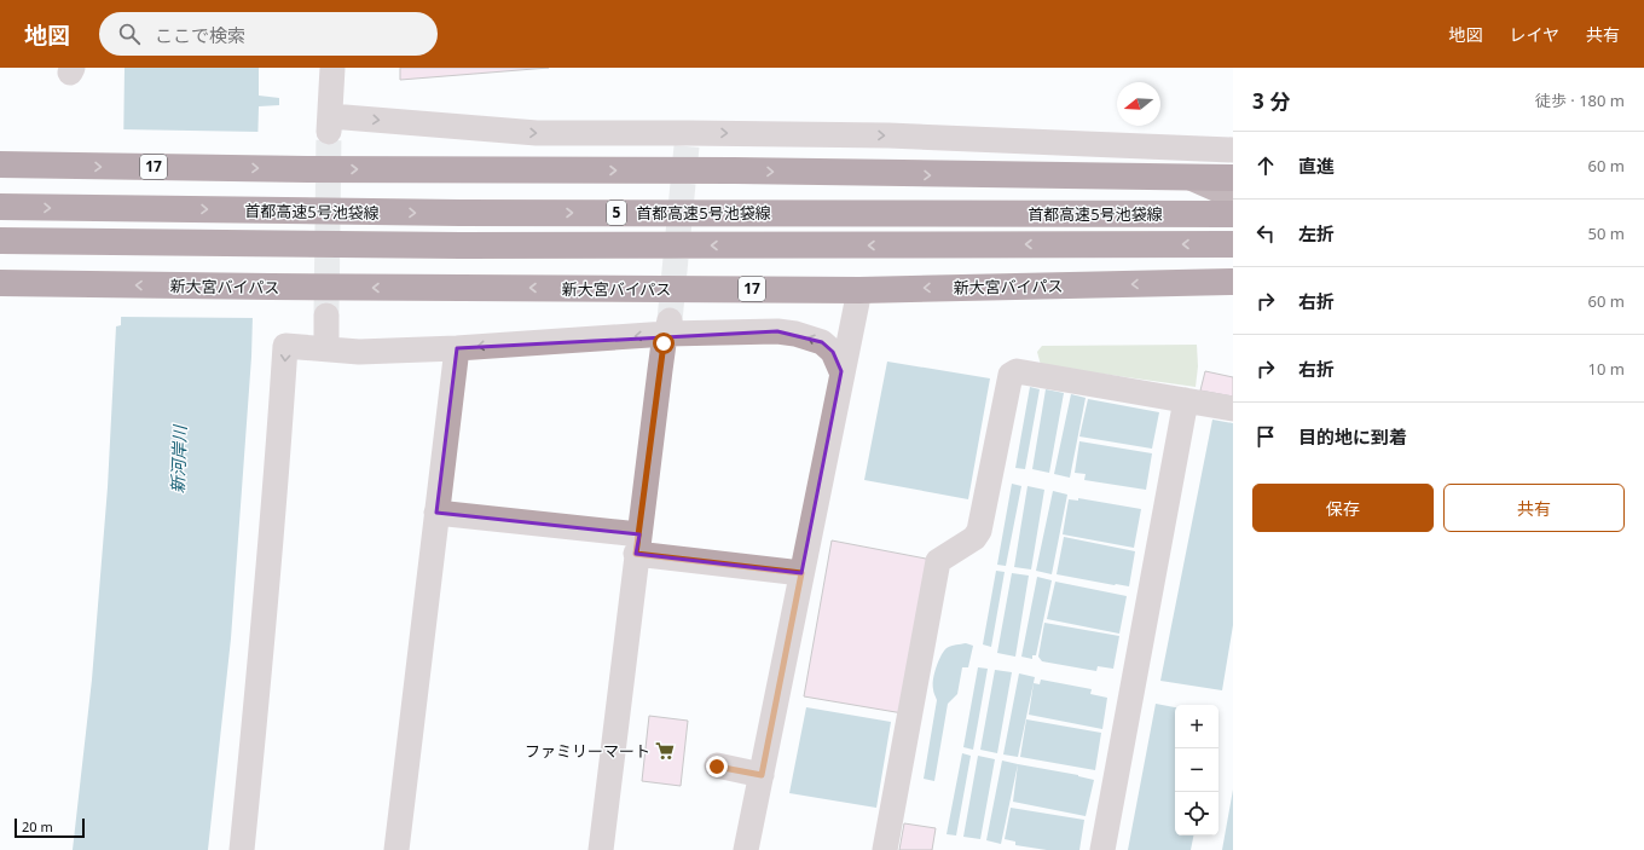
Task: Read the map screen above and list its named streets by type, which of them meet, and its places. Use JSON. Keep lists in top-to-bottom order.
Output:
{
  "streets": {
    "highway": [
      "17",
      "首都高速5号池袋線",
      "5",
      "新大宮バイパス"
    ]
  },
  "water": ["新河岸川"],
  "places": {
    "supermarket": ["ファミリーマート"]
  },
  "scale_bar": "20 m",
  "north": "left",
  "page": {
    "header": "地図",
    "search": "ここで検索",
    "nav": ["地図", "レイヤ", "共有"],
    "heading": ["3 分", "徒歩 · 180 m"],
    "list": [
      ["直進", "60 m"],
      ["左折", "50 m"],
      ["右折", "60 m"],
      ["右折", "10 m"],
      "目的地に到着"
    ],
    "buttons": ["保存", "共有"],
    "map_buttons": ["+", "−"],
    "scale": "20 m"
  }
}
